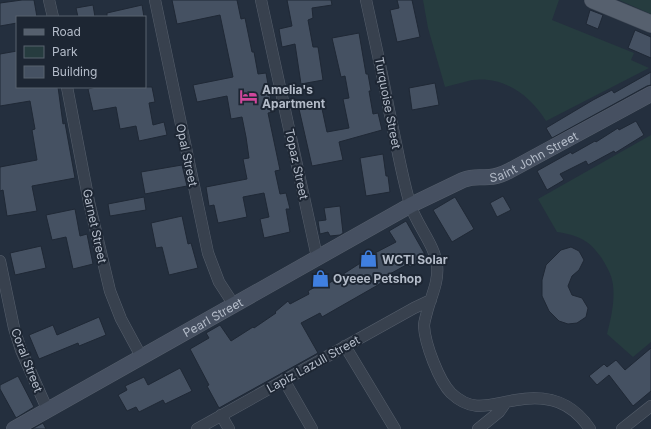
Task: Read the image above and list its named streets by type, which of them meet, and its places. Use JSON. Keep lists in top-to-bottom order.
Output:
{
  "streets": {
    "street": [
      "Turquoise Street",
      "Saint John Street",
      "Opal Street",
      "Topaz Street",
      "Garnet Street",
      "Pearl Street",
      "Coral Street",
      "Lapiz Lazull Street"
    ]
  },
  "crossings": [
    ["Turquoise Street", "Saint John Street"],
    ["Turquoise Street", "Pearl Street"],
    ["Turquoise Street", "Lapiz Lazull Street"],
    ["Saint John Street", "Pearl Street"],
    ["Opal Street", "Pearl Street"],
    ["Topaz Street", "Pearl Street"],
    ["Garnet Street", "Pearl Street"],
    ["Pearl Street", "Coral Street"]
  ],
  "places": {
    "hotel": ["Amelia's Apartment"],
    "shop": ["WCTI Solar", "Oyeee Petshop"]
  },
  "legend": ["Road", "Park", "Building"]
}
